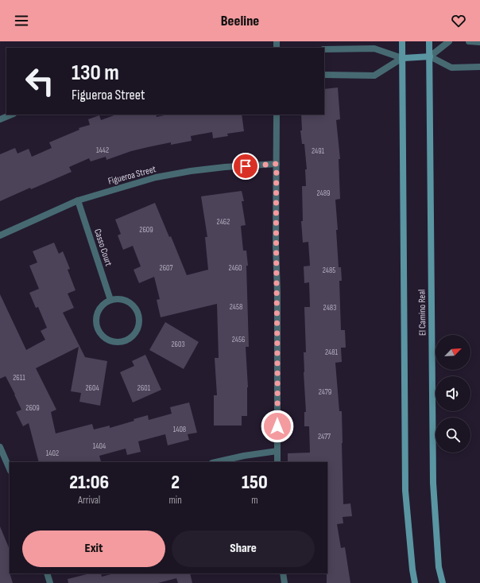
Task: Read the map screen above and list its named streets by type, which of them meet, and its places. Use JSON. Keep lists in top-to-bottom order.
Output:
{
  "streets": {
    "main road": ["El Camino Real"],
    "street": ["Figueroa Street", "Casso Court"]
  },
  "crossings": [
    ["Figueroa Street", "Casso Court"]
  ],
  "house_numbers": [
    "1442",
    "2491",
    "2489",
    "2462",
    "2609",
    "2607",
    "2460",
    "2485",
    "2458",
    "2483",
    "2456",
    "2603",
    "2481",
    "2611",
    "2604",
    "2601",
    "2479",
    "2609",
    "1408",
    "2477",
    "1404",
    "1402"
  ],
  "north": "top right",
  "page": {
    "header": "Beeline",
    "turn": ["130 m", "Figueroa Street"],
    "eta": [
      "21:06",
      "Arrival",
      "2",
      "min",
      "150",
      "m"
    ],
    "buttons": ["Exit", "Share"]
  }
}
